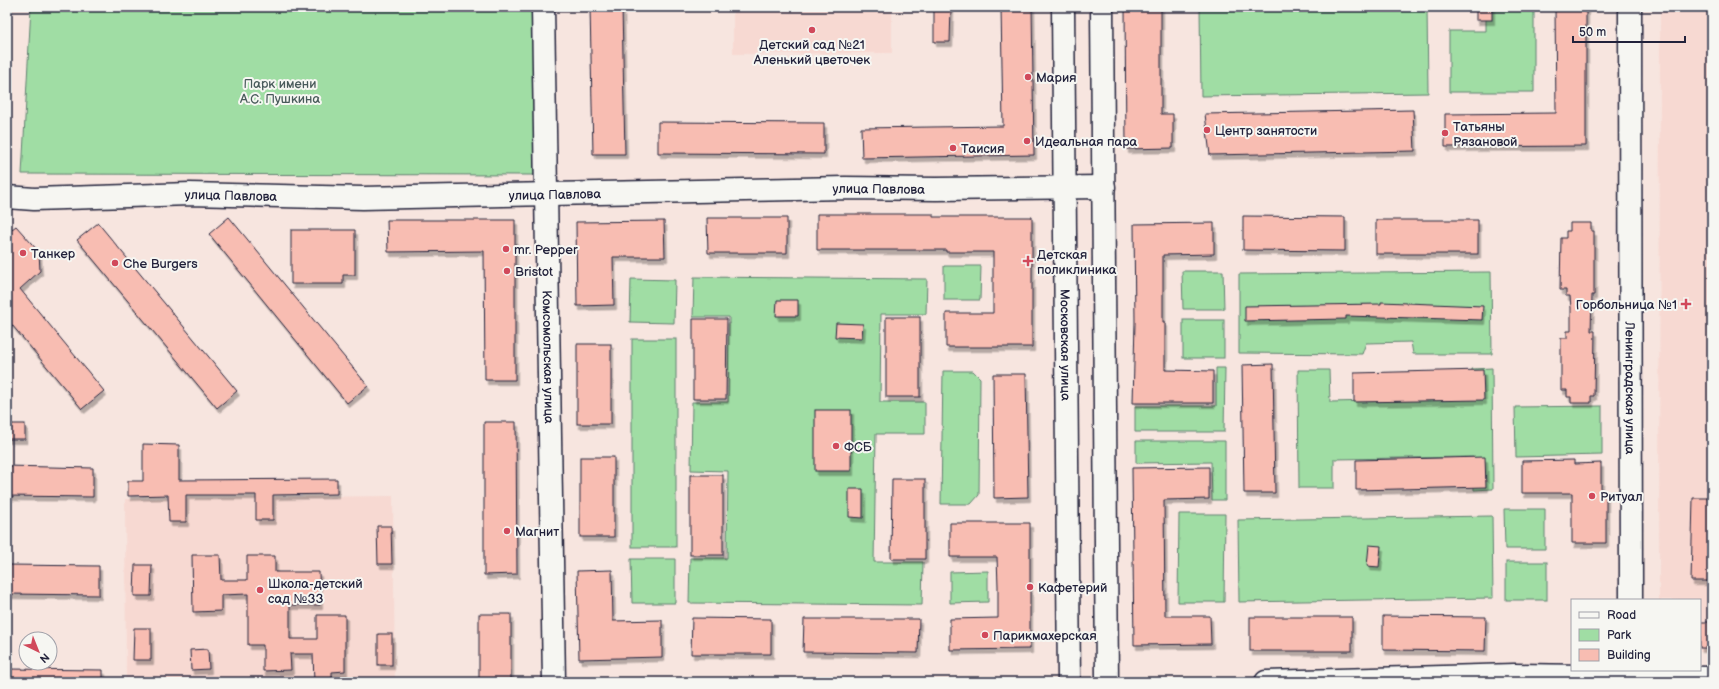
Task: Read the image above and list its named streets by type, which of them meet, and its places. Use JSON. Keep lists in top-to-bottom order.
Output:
{
  "streets": {
    "street": [
      "улица Павлова",
      "Московская улица",
      "Комсомольская улица",
      "Ленинградская улица"
    ]
  },
  "crossings": [
    ["улица Павлова", "Московская улица"],
    ["улица Павлова", "Комсомольская улица"]
  ],
  "parks": ["Парк имени А.С. Пушкина"],
  "places": {
    "other": [
      "Детский сад №21 Аленький цветочек",
      "Мария",
      "Центр занятости",
      "Татьяны Рязановой",
      "Идеальная пара",
      "Таисия",
      "mr. Pepper",
      "Танкер",
      "Che Burgers",
      "Bristot",
      "ФСБ",
      "Ритуал",
      "Магнит",
      "Кафетерий",
      "Школа-детский сад №33",
      "Парикмахерская"
    ],
    "health": ["Детская поликлиника", "Горбольница №1"]
  },
  "legend": ["Road", "Park", "Building"],
  "scale_bar": "50 m",
  "north": "bottom right"
}
